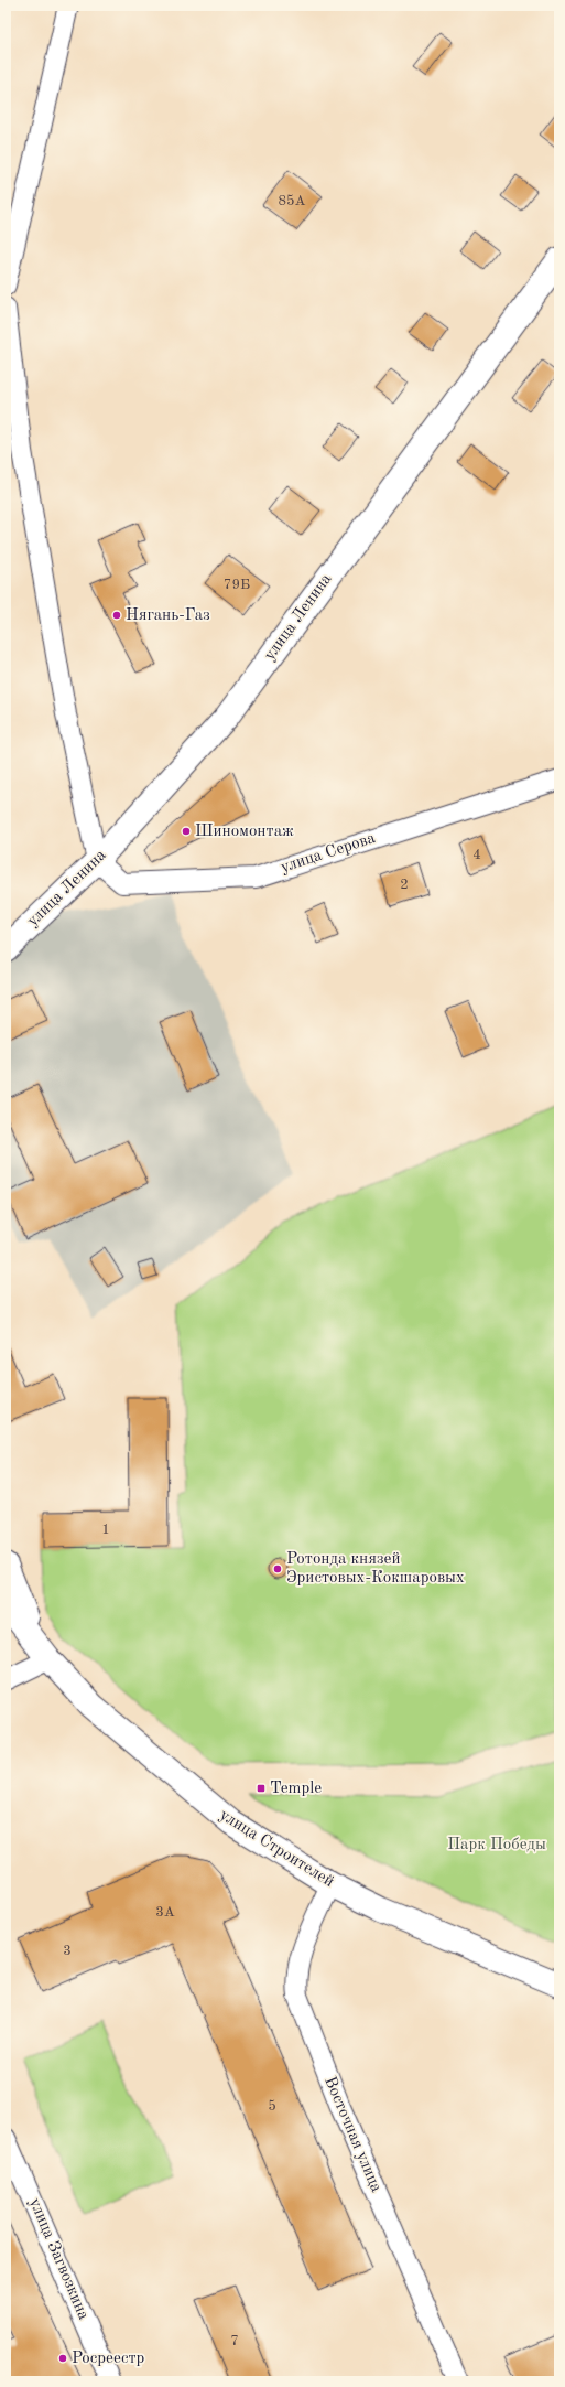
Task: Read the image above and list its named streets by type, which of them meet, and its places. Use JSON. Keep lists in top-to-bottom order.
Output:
{
  "streets": {
    "street": [
      "улица Ленина",
      "улица Серова",
      "улица Строителей",
      "Восточная улица",
      "улица Загвозкина"
    ]
  },
  "crossings": [
    ["улица Ленина", "улица Серова"],
    ["улица Строителей", "Восточная улица"]
  ],
  "parks": ["Парк Победы"],
  "places": {
    "other": [
      "Нягань-Газ",
      "Шиномонтаж",
      "Ротонда князей Эристовых-Кокшаровых",
      "Росреестр"
    ],
    "transit": ["Temple"]
  },
  "house_numbers": [
    "85А",
    "79Б",
    "4",
    "2",
    "1",
    "3А",
    "3",
    "5",
    "7"
  ]
}
